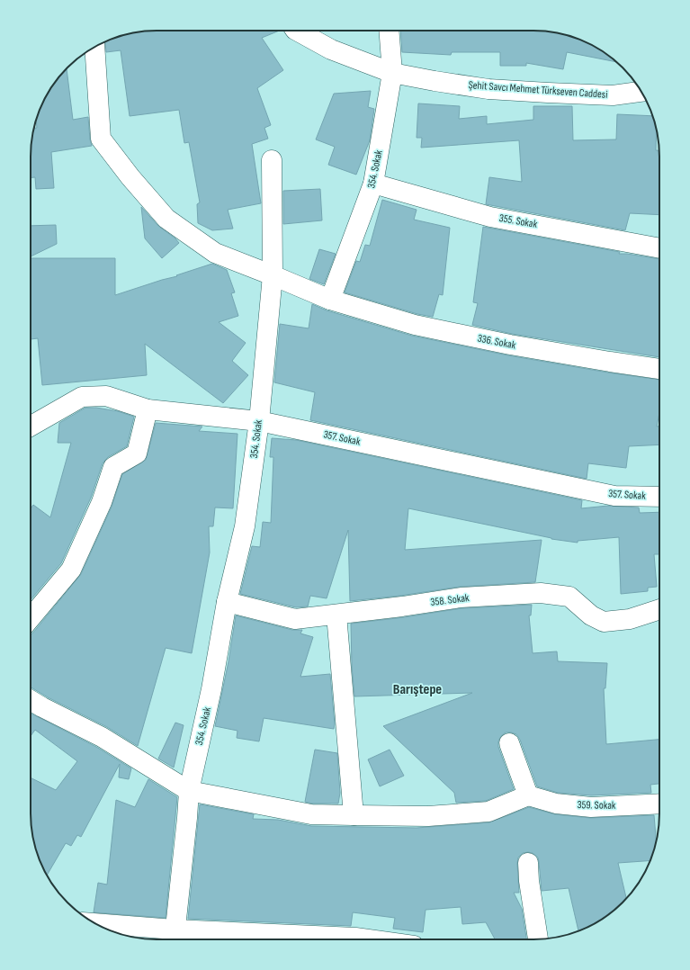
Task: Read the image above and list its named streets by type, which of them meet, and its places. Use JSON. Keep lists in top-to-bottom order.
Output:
{
  "streets": {
    "street": [
      "Şehit Savcı Mehmet Türkseven Caddesi",
      "354. Sokak",
      "355. Sokak",
      "336. Sokak",
      "357. Sokak",
      "358. Sokak",
      "359. Sokak"
    ]
  },
  "crossings": [
    ["Şehit Savcı Mehmet Türkseven Caddesi", "354. Sokak"],
    ["354. Sokak", "355. Sokak"],
    ["354. Sokak", "336. Sokak"],
    ["354. Sokak", "357. Sokak"],
    ["354. Sokak", "358. Sokak"]
  ],
  "districts": ["Barıştepe"]
}
